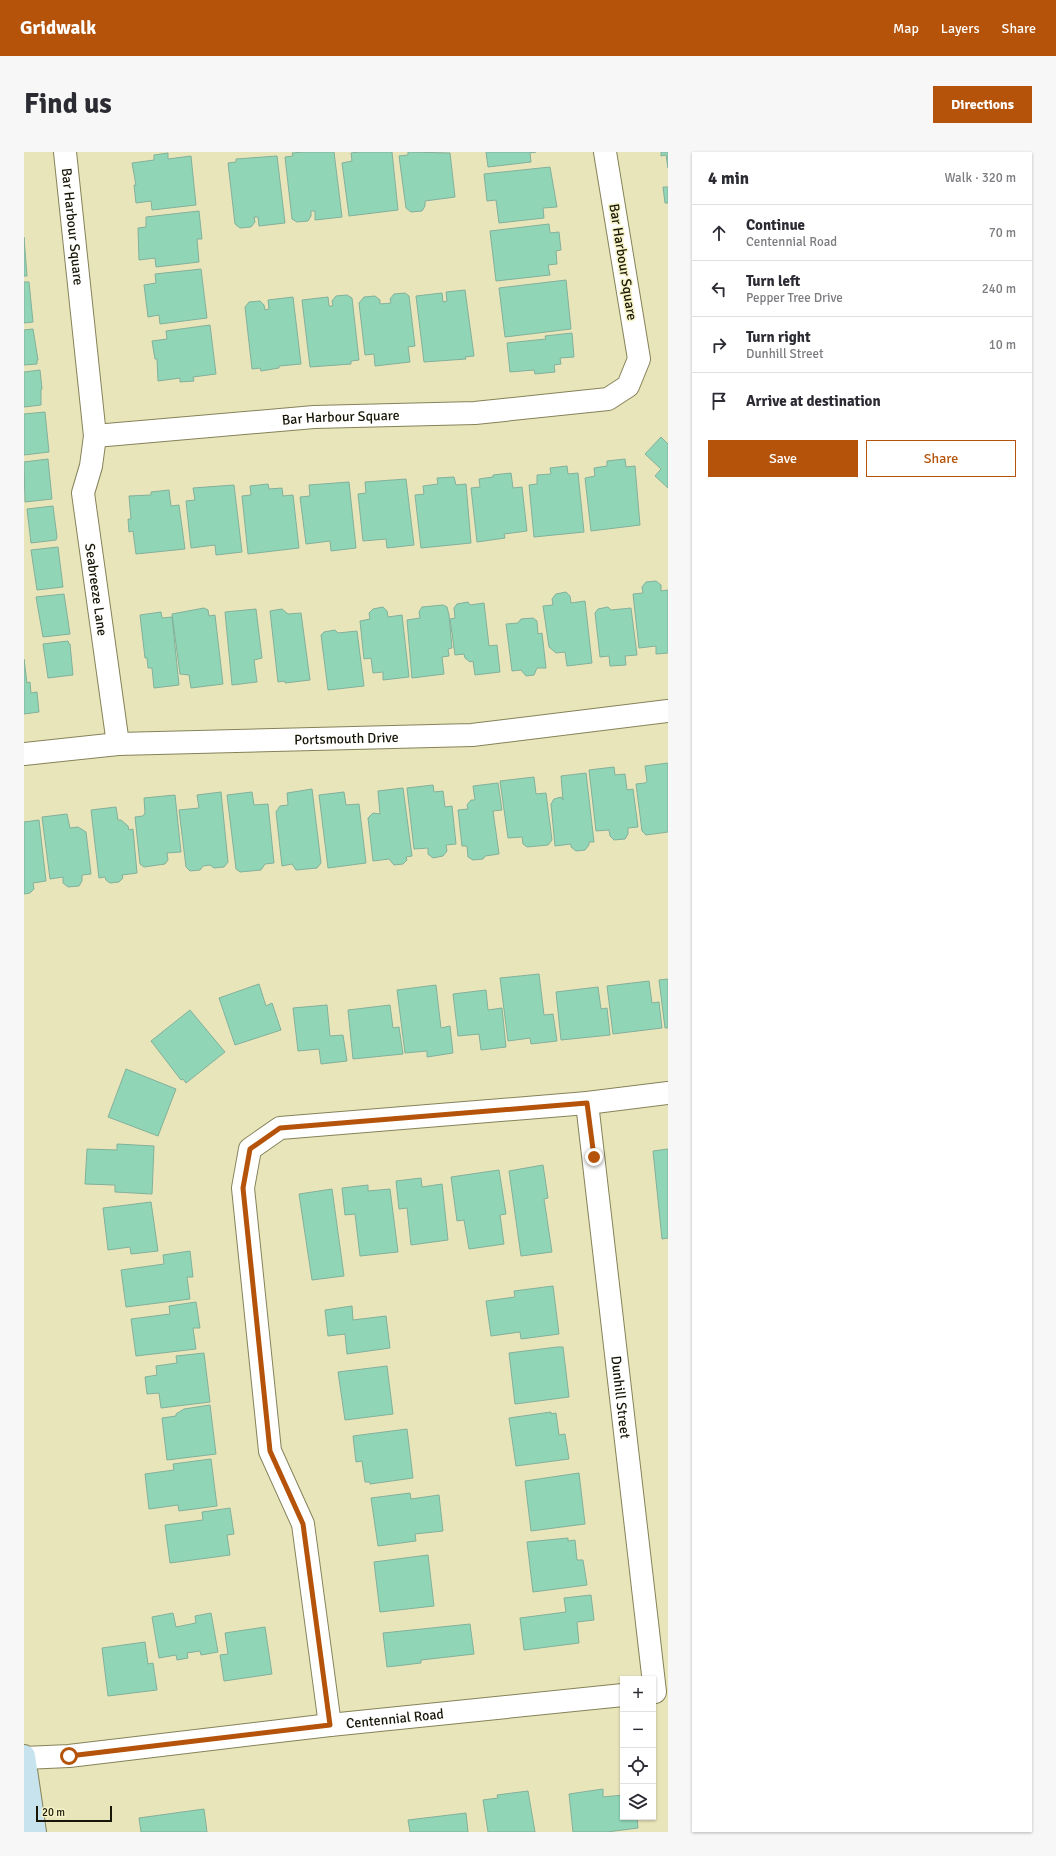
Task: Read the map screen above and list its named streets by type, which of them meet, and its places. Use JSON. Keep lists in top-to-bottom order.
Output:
{
  "streets": {
    "street": [
      "Bar Harbour Square",
      "Seabreeze Lane",
      "Portsmouth Drive",
      "Dunhill Street",
      "Centennial Road"
    ]
  },
  "crossings": [
    ["Bar Harbour Square", "Seabreeze Lane"],
    ["Seabreeze Lane", "Portsmouth Drive"]
  ],
  "scale_bar": "20 m",
  "page": {
    "header": "Gridwalk",
    "nav": ["Map", "Layers", "Share"],
    "buttons": [
      "Directions",
      ["Save", "Share"]
    ],
    "title": "Find us",
    "heading": ["4 min", "Walk · 320 m"],
    "list": [
      ["Continue", "Centennial Road", "70 m"],
      ["Turn left", "Pepper Tree Drive", "240 m"],
      ["Turn right", "Dunhill Street", "10 m"],
      "Arrive at destination"
    ],
    "map_buttons": ["+", "−"],
    "scale": "20 m"
  }
}
